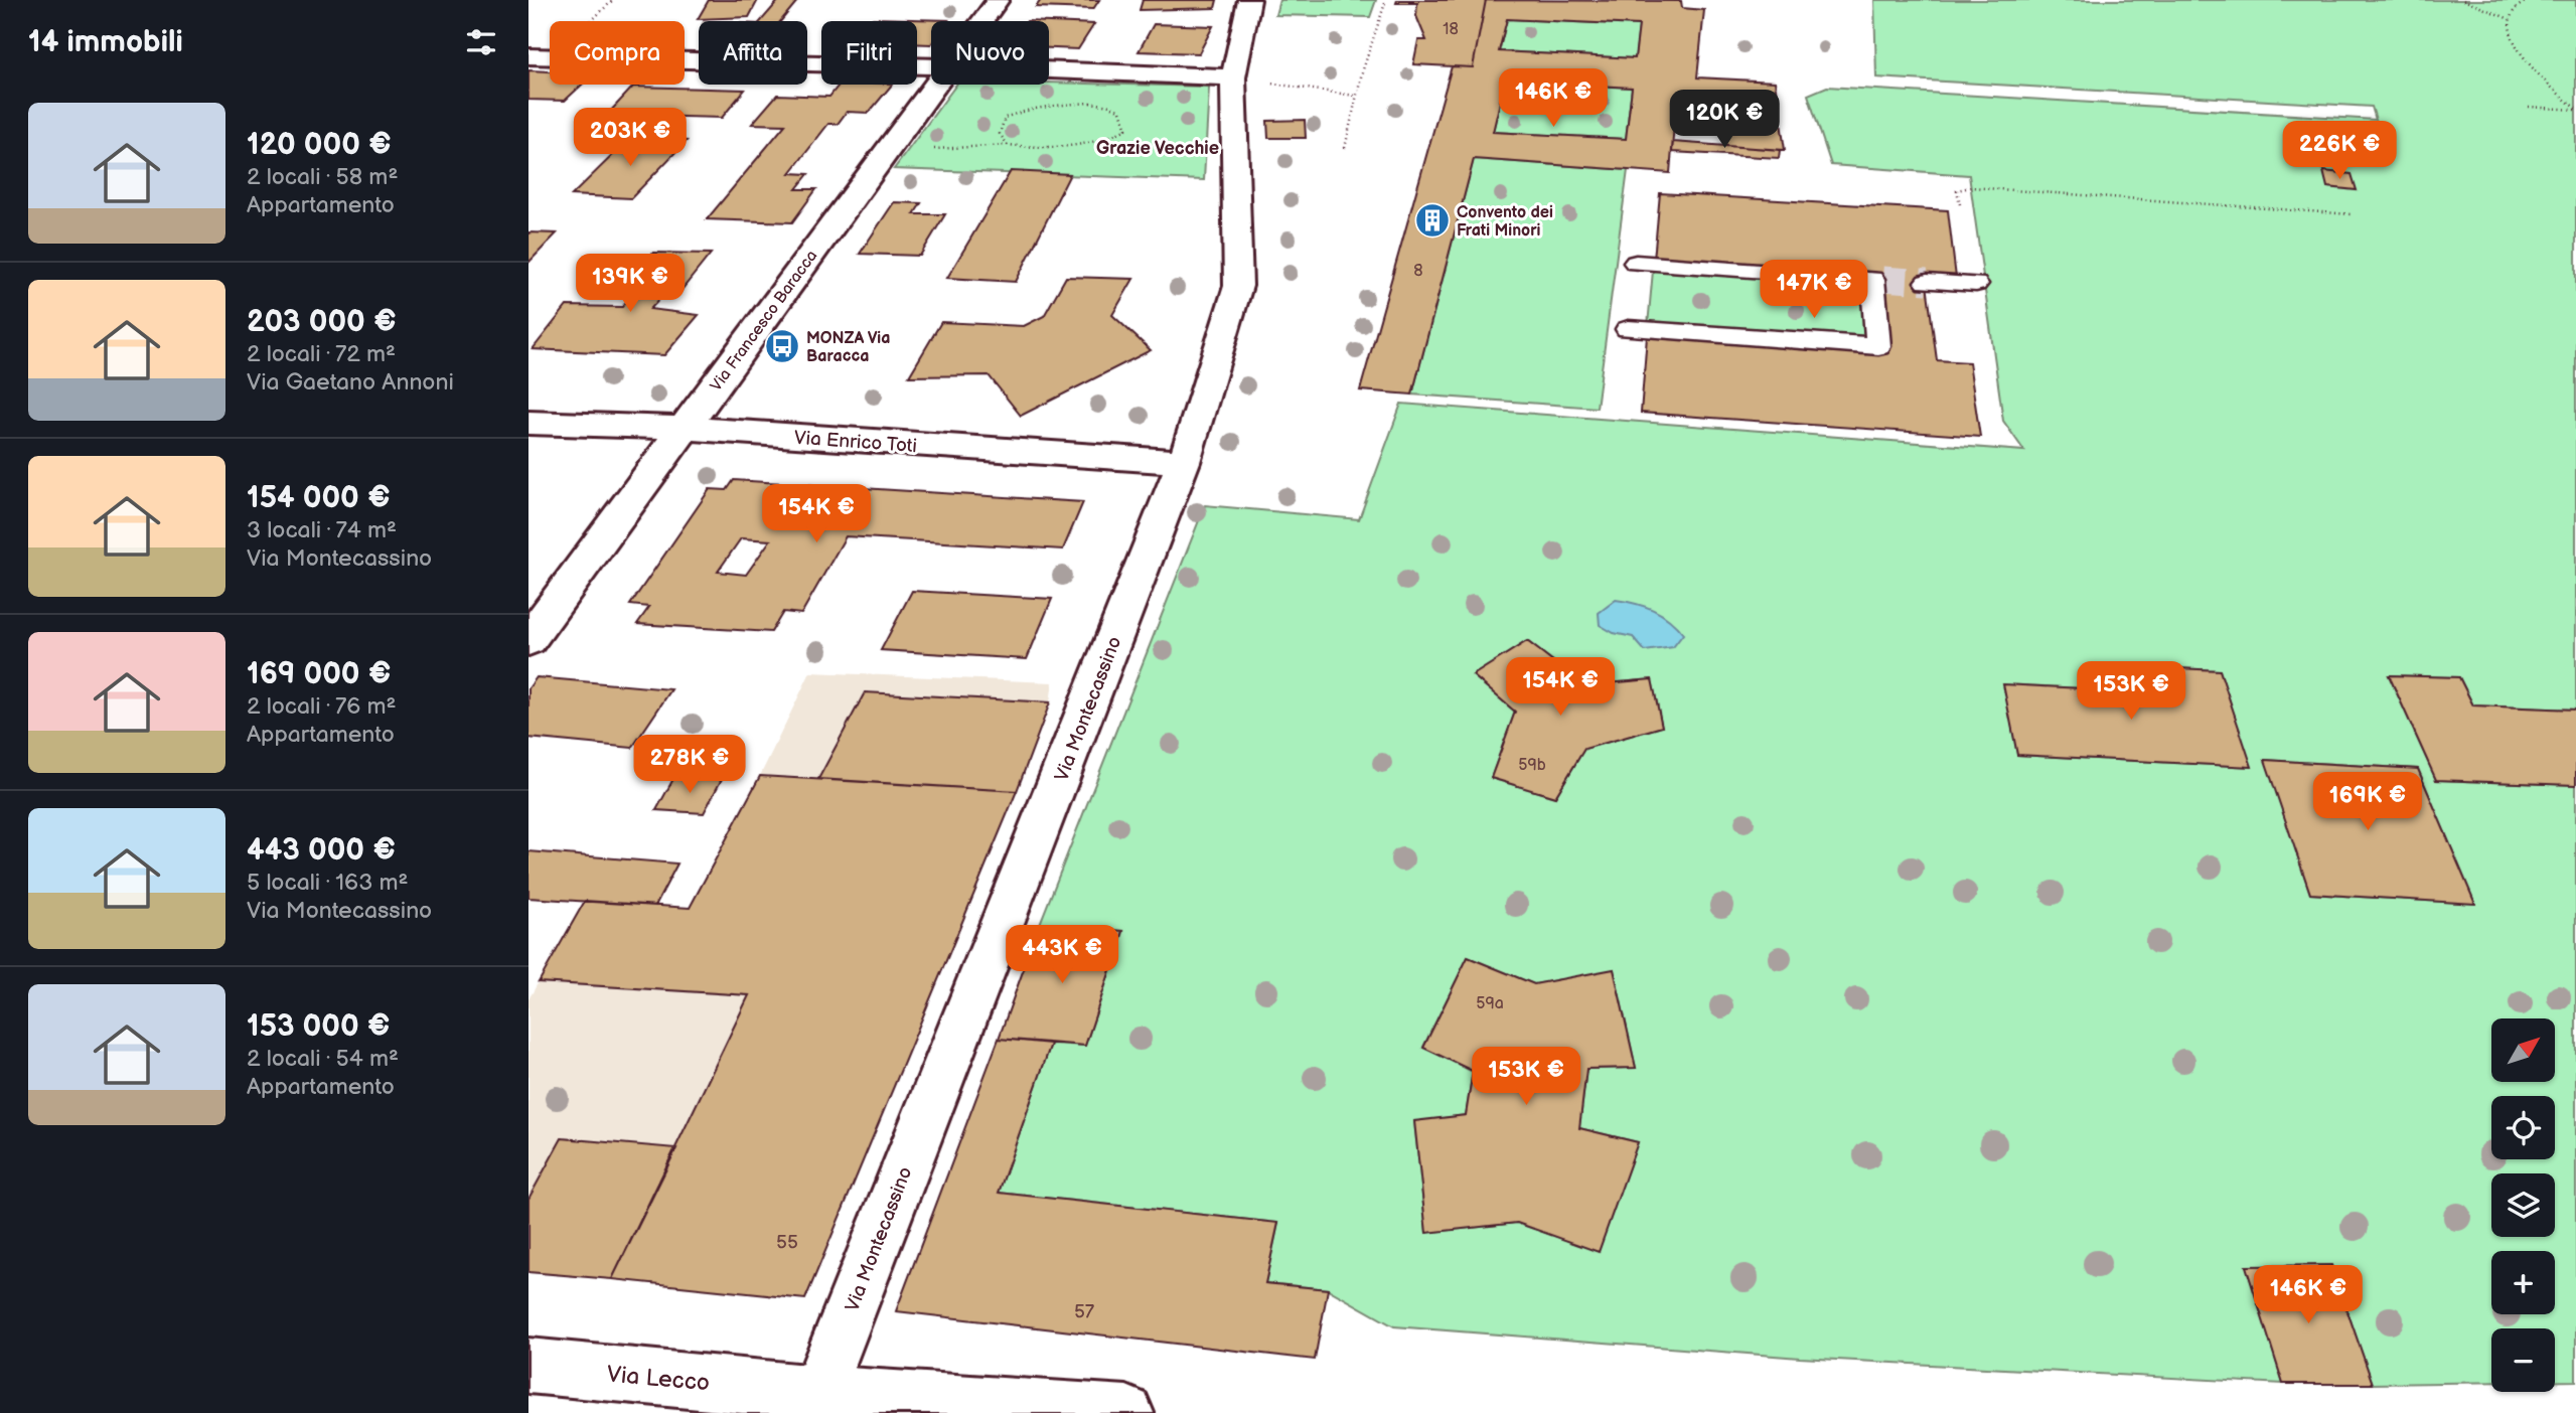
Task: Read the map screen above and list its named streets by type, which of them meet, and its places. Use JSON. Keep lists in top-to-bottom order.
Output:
{
  "streets": {
    "street": [
      "Via Francesco Baracca",
      "Via Enrico Toti",
      "Via Montecassino",
      "Via Lecco"
    ]
  },
  "crossings": [
    ["Via Francesco Baracca", "Via Enrico Toti"],
    ["Via Enrico Toti", "Via Montecassino"],
    ["Via Montecassino", "Via Lecco"]
  ],
  "districts": ["Grazie Vecchie"],
  "places": {
    "building": ["Convento dei Frati Minori"],
    "bus stop": ["MONZA Via Baracca"]
  },
  "house_numbers": [
    "18",
    "8",
    "59b",
    "59a",
    "55",
    "57"
  ],
  "north": "top right",
  "page": {
    "heading": "14 immobili",
    "chip": [
      "Compra",
      "Affitta",
      "Filtri",
      "Nuovo"
    ],
    "price": [
      "146K €",
      "120K €",
      "203K €",
      "226K €",
      "139K €",
      "147K €",
      "154K €",
      "154K €",
      "153K €",
      "278K €",
      "169K €",
      "443K €",
      "153K €",
      "146K €"
    ],
    "list": [
      {
        "name": "120 000 €",
        "note": "2 locali · 58 m² · Appartamento"
      },
      {
        "name": "203 000 €",
        "note": "2 locali · 72 m² · Via Gaetano Annoni"
      },
      {
        "name": "154 000 €",
        "note": "3 locali · 74 m² · Via Montecassino"
      },
      {
        "name": "169 000 €",
        "note": "2 locali · 76 m² · Appartamento"
      },
      {
        "name": "443 000 €",
        "note": "5 locali · 163 m² · Via Montecassino"
      },
      {
        "name": "153 000 €",
        "note": "2 locali · 54 m² · Appartamento"
      }
    ],
    "map_buttons": ["+", "−"]
  }
}
